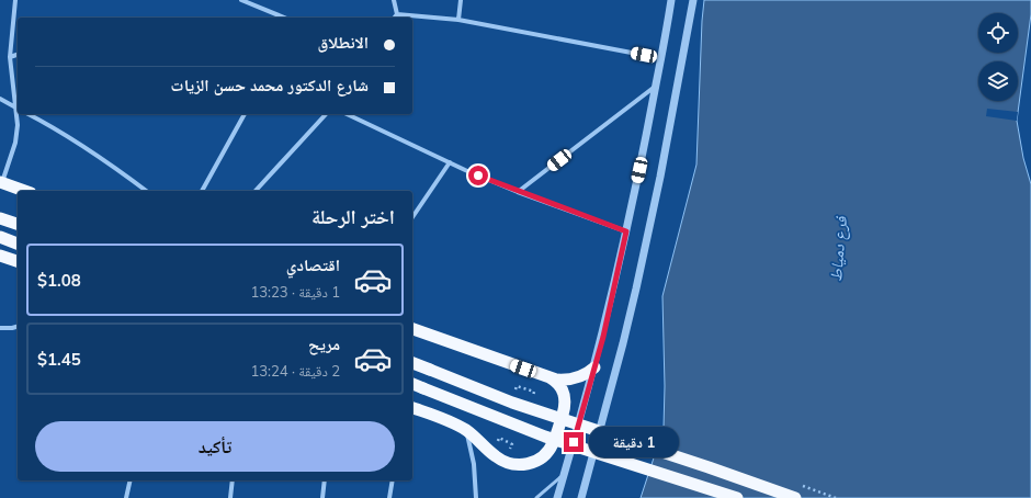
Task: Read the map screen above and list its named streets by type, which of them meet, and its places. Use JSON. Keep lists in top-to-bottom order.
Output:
{
  "water": ["فرع دمياط"],
  "page": {
    "banner": ["الانطلاق", "شارع الدكتور محمد حسن الزيات"],
    "heading": "اختر الرحلة",
    "list": [
      {
        "name": "اقتصادي",
        "note": "1 دقيقة · 13:23",
        "value": "$1.08"
      },
      {
        "name": "مريح",
        "note": "2 دقيقة · 13:24",
        "value": "$1.45"
      }
    ],
    "buttons": "تأكيد",
    "bubble": "1 دقيقة"
  }
}
